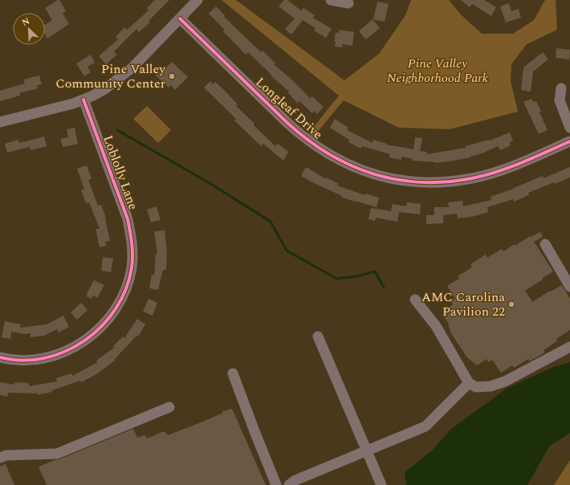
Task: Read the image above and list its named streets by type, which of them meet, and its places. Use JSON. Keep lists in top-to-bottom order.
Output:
{
  "streets": {
    "street": ["Longleaf Drive", "Loblolly Lane"]
  },
  "parks": ["Pine Valley Neighborhood Park"],
  "places": ["Pine Valley Community Center", "AMC Carolina Pavilion 22"],
  "north": "top left"
}
